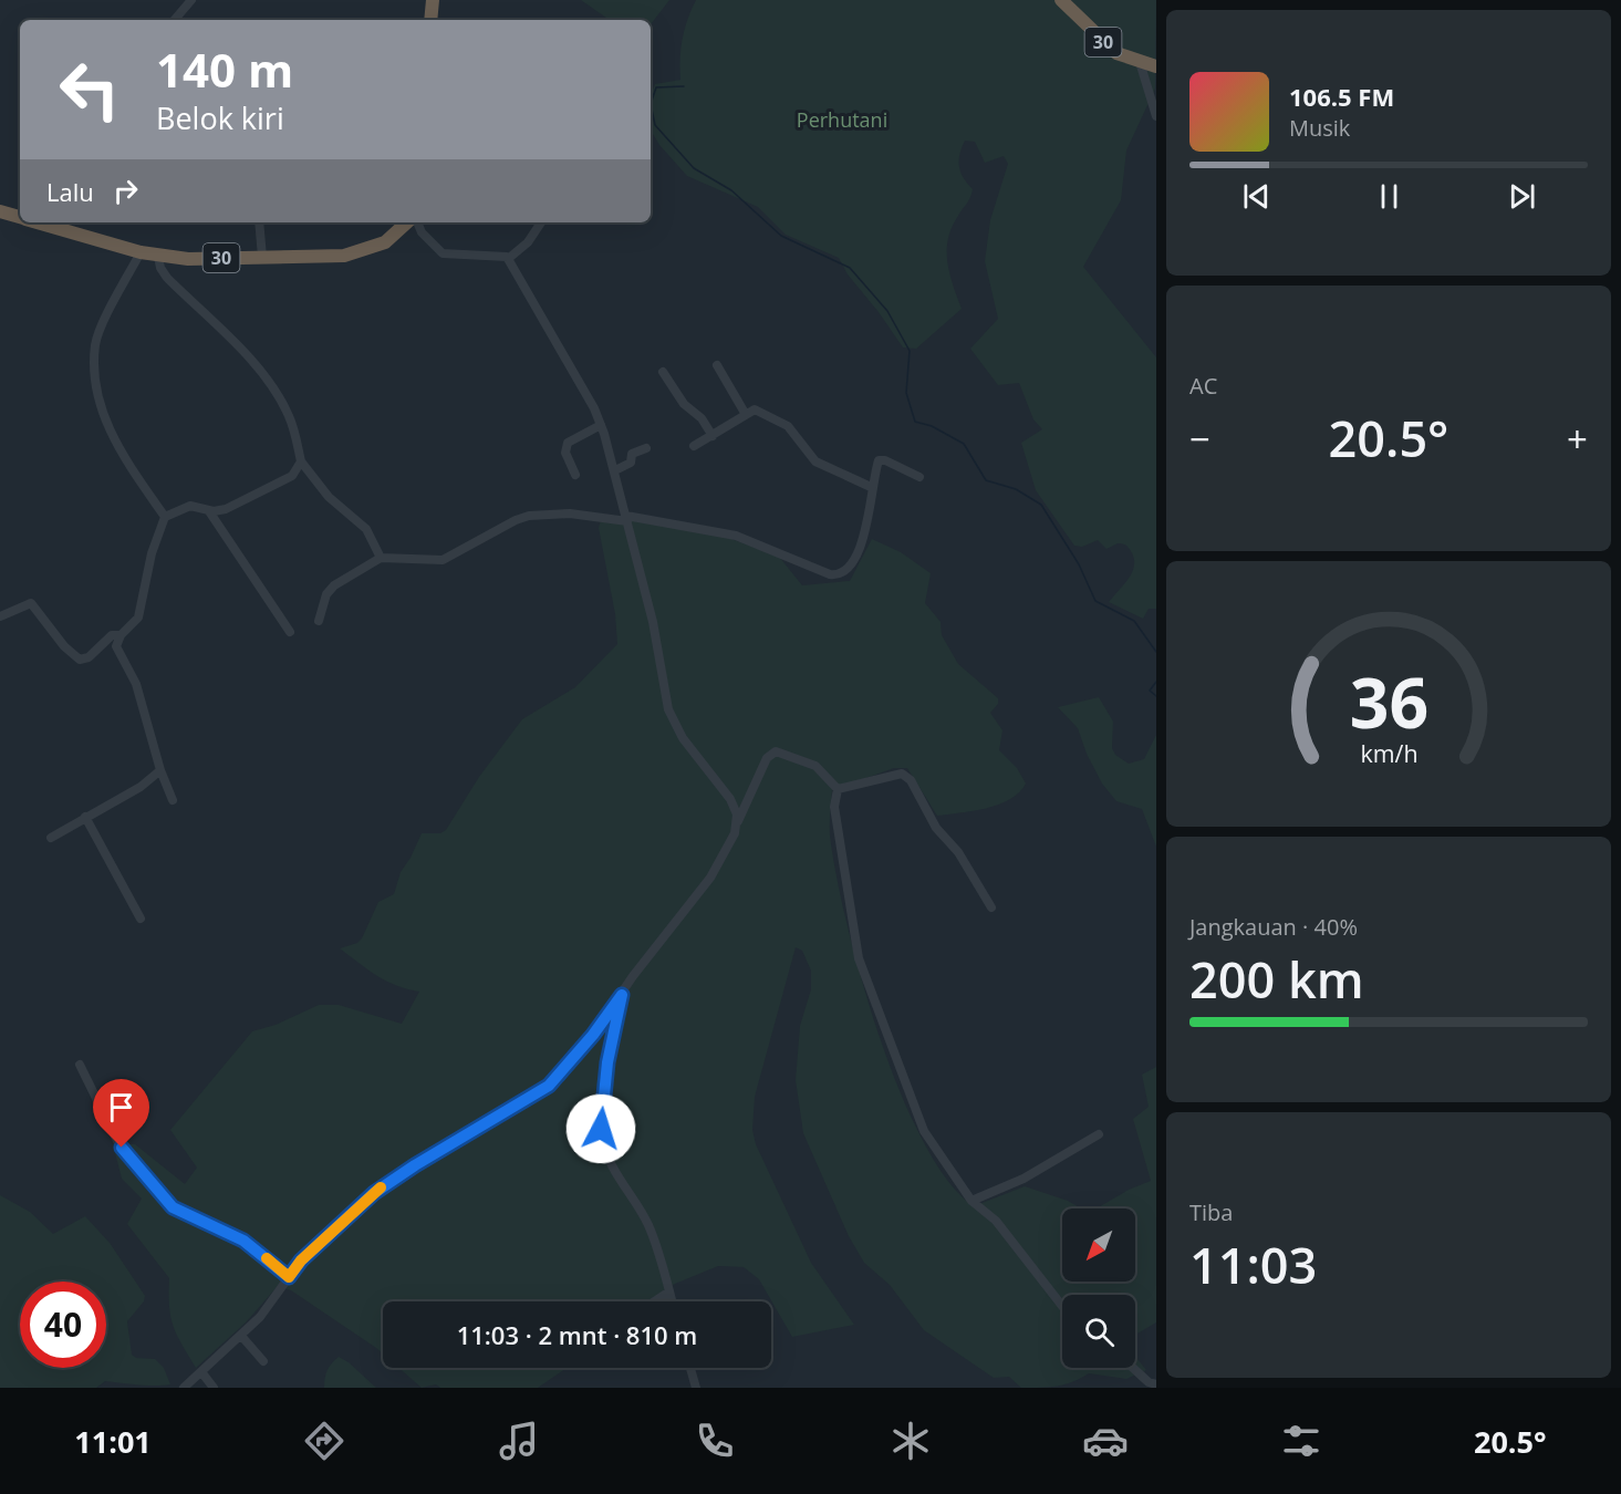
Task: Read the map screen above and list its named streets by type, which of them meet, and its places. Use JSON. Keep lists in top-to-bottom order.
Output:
{
  "streets": {
    "highway": ["30"]
  },
  "parks": ["Perhutani"],
  "north": "bottom left",
  "page": {
    "turn": ["140 m", "Belok kiri"],
    "song": ["106.5 FM", "Musik"],
    "then": "Lalu",
    "tile": [
      "AC",
      ["Jangkauan · 40%", "200 km"],
      ["Tiba", "11:03"]
    ],
    "heat": ["−", "20.5°", "+"],
    "limit": "40",
    "trip": "11:03 · 2 mnt · 810 m",
    "tabs": ["11:01", "20.5°"],
    "gauge": ["36", "km/h"]
  }
}
